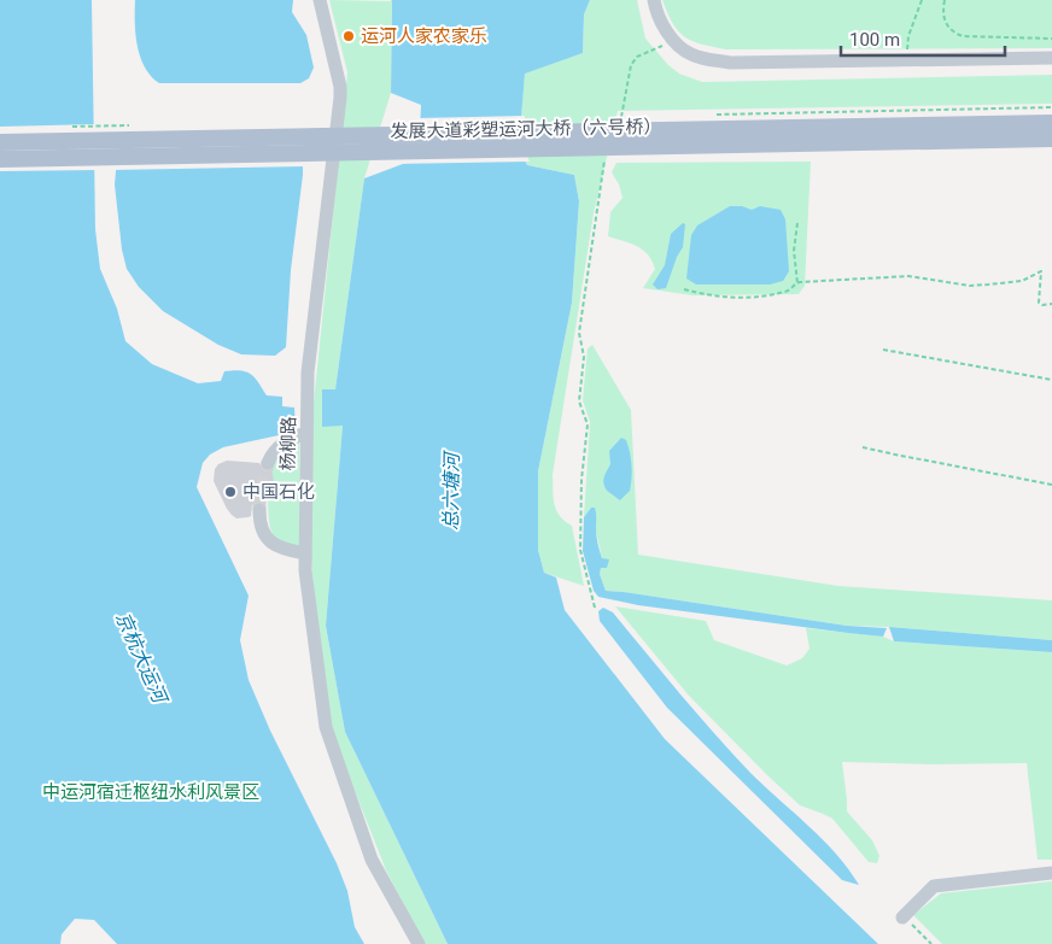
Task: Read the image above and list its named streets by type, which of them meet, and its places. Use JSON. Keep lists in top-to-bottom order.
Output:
{
  "streets": {
    "main road": ["发展大道彩塑运河大桥（六号桥）"],
    "street": ["杨柳路"]
  },
  "water": ["总六塘河", "京杭大运河"],
  "parks": ["中运河宿迁枢纽水利风景区"],
  "places": ["运河人家农家乐", "中国石化"],
  "scale_bar": "100 m"
}
